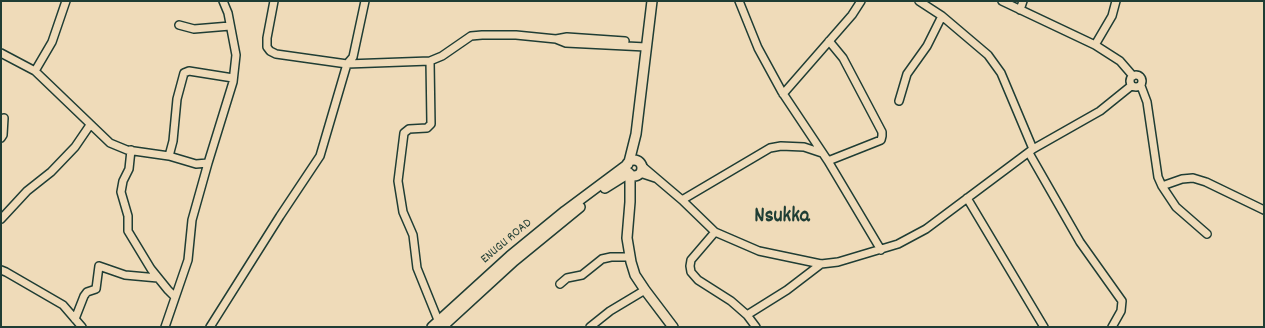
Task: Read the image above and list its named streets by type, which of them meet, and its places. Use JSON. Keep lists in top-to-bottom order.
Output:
{
  "streets": {
    "main road": ["ENUGU ROAD"]
  },
  "districts": ["Nsukka"]
}
